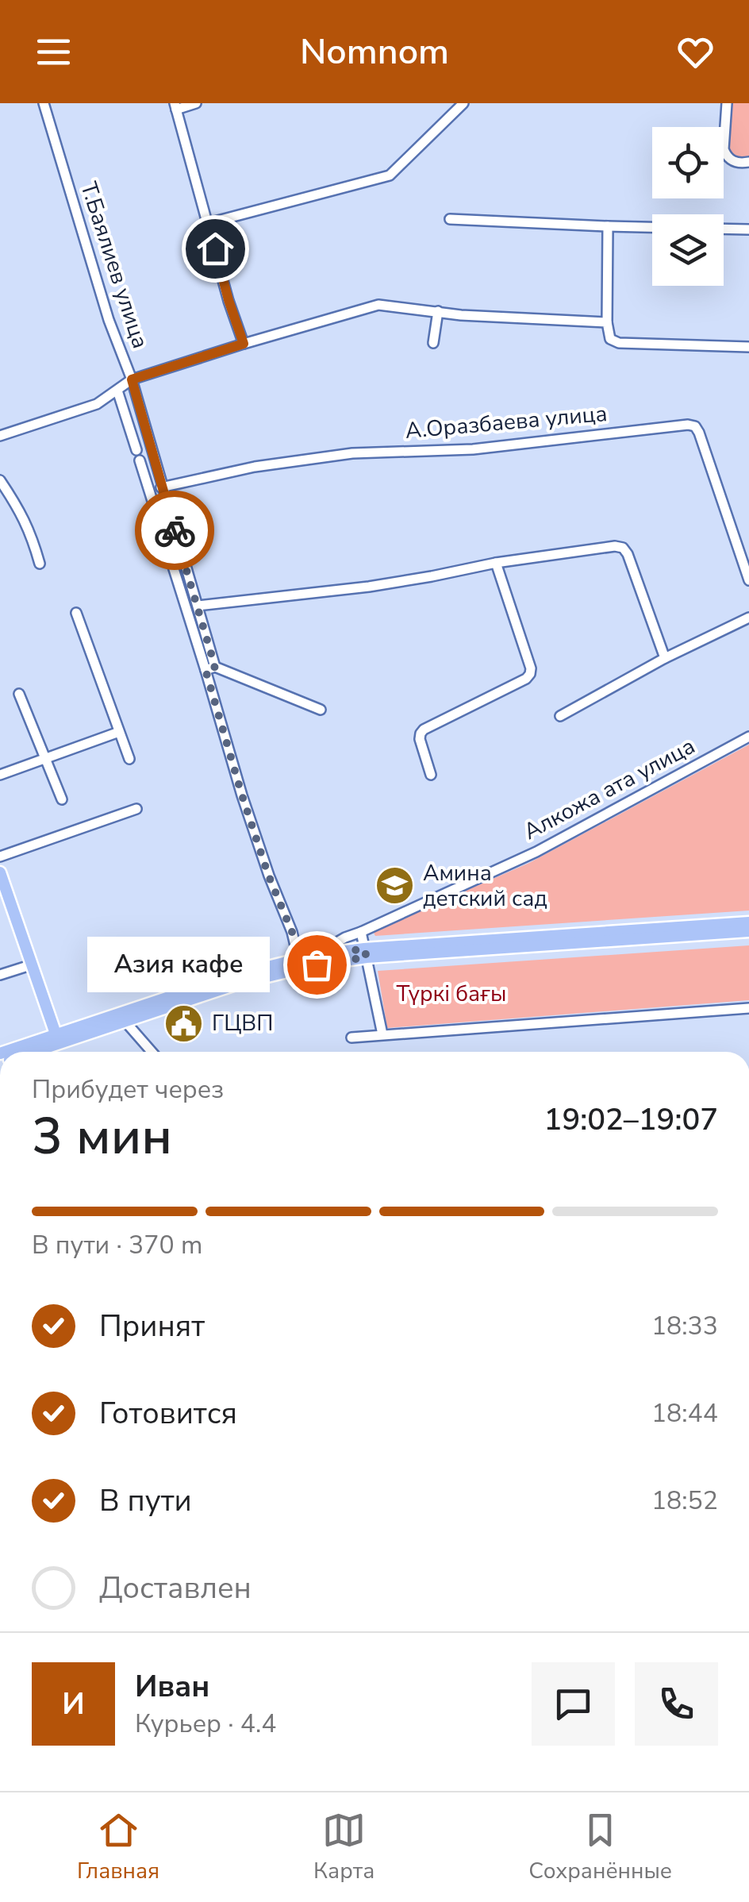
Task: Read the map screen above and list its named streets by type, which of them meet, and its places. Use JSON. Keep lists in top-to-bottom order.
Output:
{
  "streets": {
    "street": ["Т.Баялиев улица", "А.Оразбаева улица", "Алкожа ата улица"]
  },
  "crossings": [
    ["Т.Баялиев улица", "А.Оразбаева улица"]
  ],
  "parks": ["Түркі бағы"],
  "places": {
    "school or university": ["Амина детский сад"],
    "other": ["Азия кафе"],
    "public building": ["ГЦВП"]
  },
  "page": {
    "header": "Nomnom",
    "bubble": "Азия кафе",
    "heading": ["3 мин", "Прибудет через", "19:02–19:07"],
    "panel": ["Иван", "Курьер · 4.4"],
    "bar": "В пути · 370 m",
    "list": [
      ["Принят", "18:33"],
      ["Готовится", "18:44"],
      ["В пути", "18:52"],
      "Доставлен"
    ],
    "round": "И",
    "tabs": ["Главная", "Карта", "Сохранённые"]
  }
}
